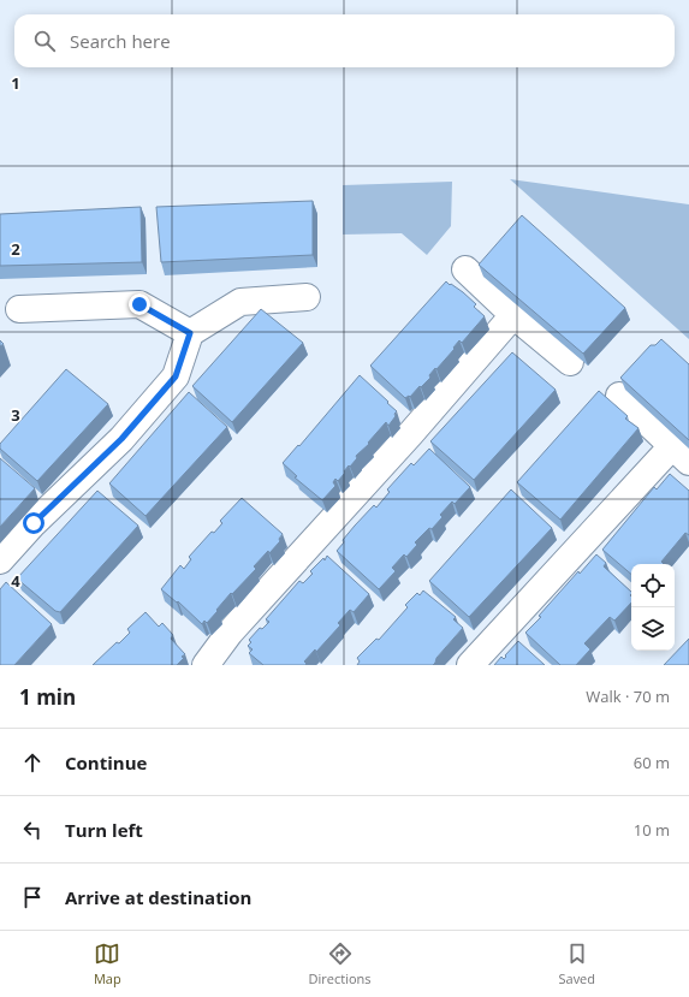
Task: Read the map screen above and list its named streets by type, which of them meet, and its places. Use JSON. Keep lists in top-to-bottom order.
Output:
{
  "page": {
    "search": "Search here",
    "heading": ["1 min", "Walk · 70 m"],
    "list": [
      ["Continue", "60 m"],
      ["Turn left", "10 m"],
      "Arrive at destination"
    ],
    "nav": ["Map", "Directions", "Saved"]
  },
  "grid": {
    "rows": [
      "1",
      "2",
      "3",
      "4"
    ]
  }
}
